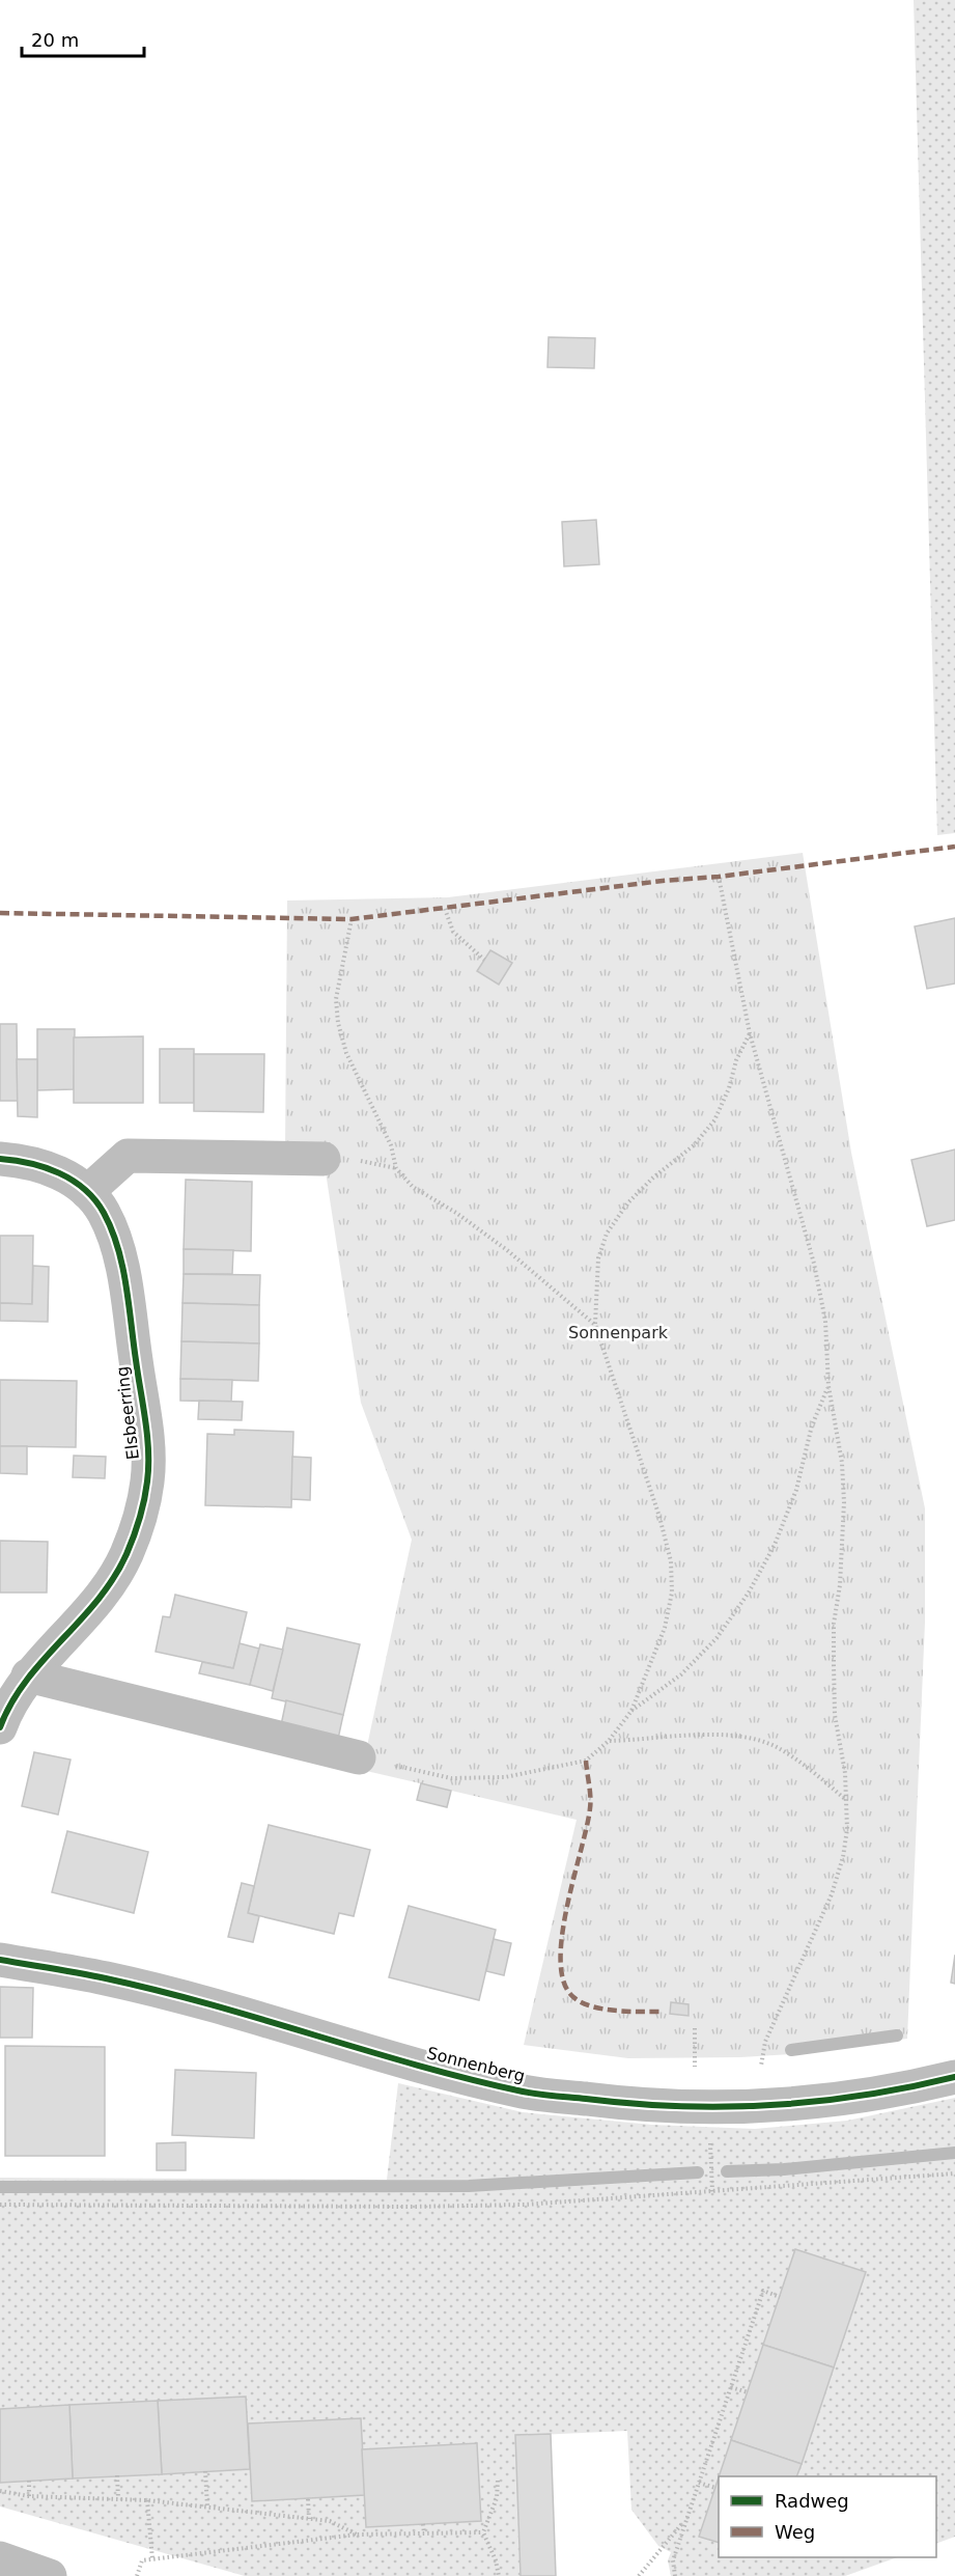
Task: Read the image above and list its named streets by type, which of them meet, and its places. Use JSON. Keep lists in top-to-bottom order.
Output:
{
  "streets": {
    "street": ["Elsbeerring", "Sonnenberg"]
  },
  "parks": ["Sonnenpark"],
  "legend": ["Radweg", "Weg"],
  "scale_bar": "20 m"
}
